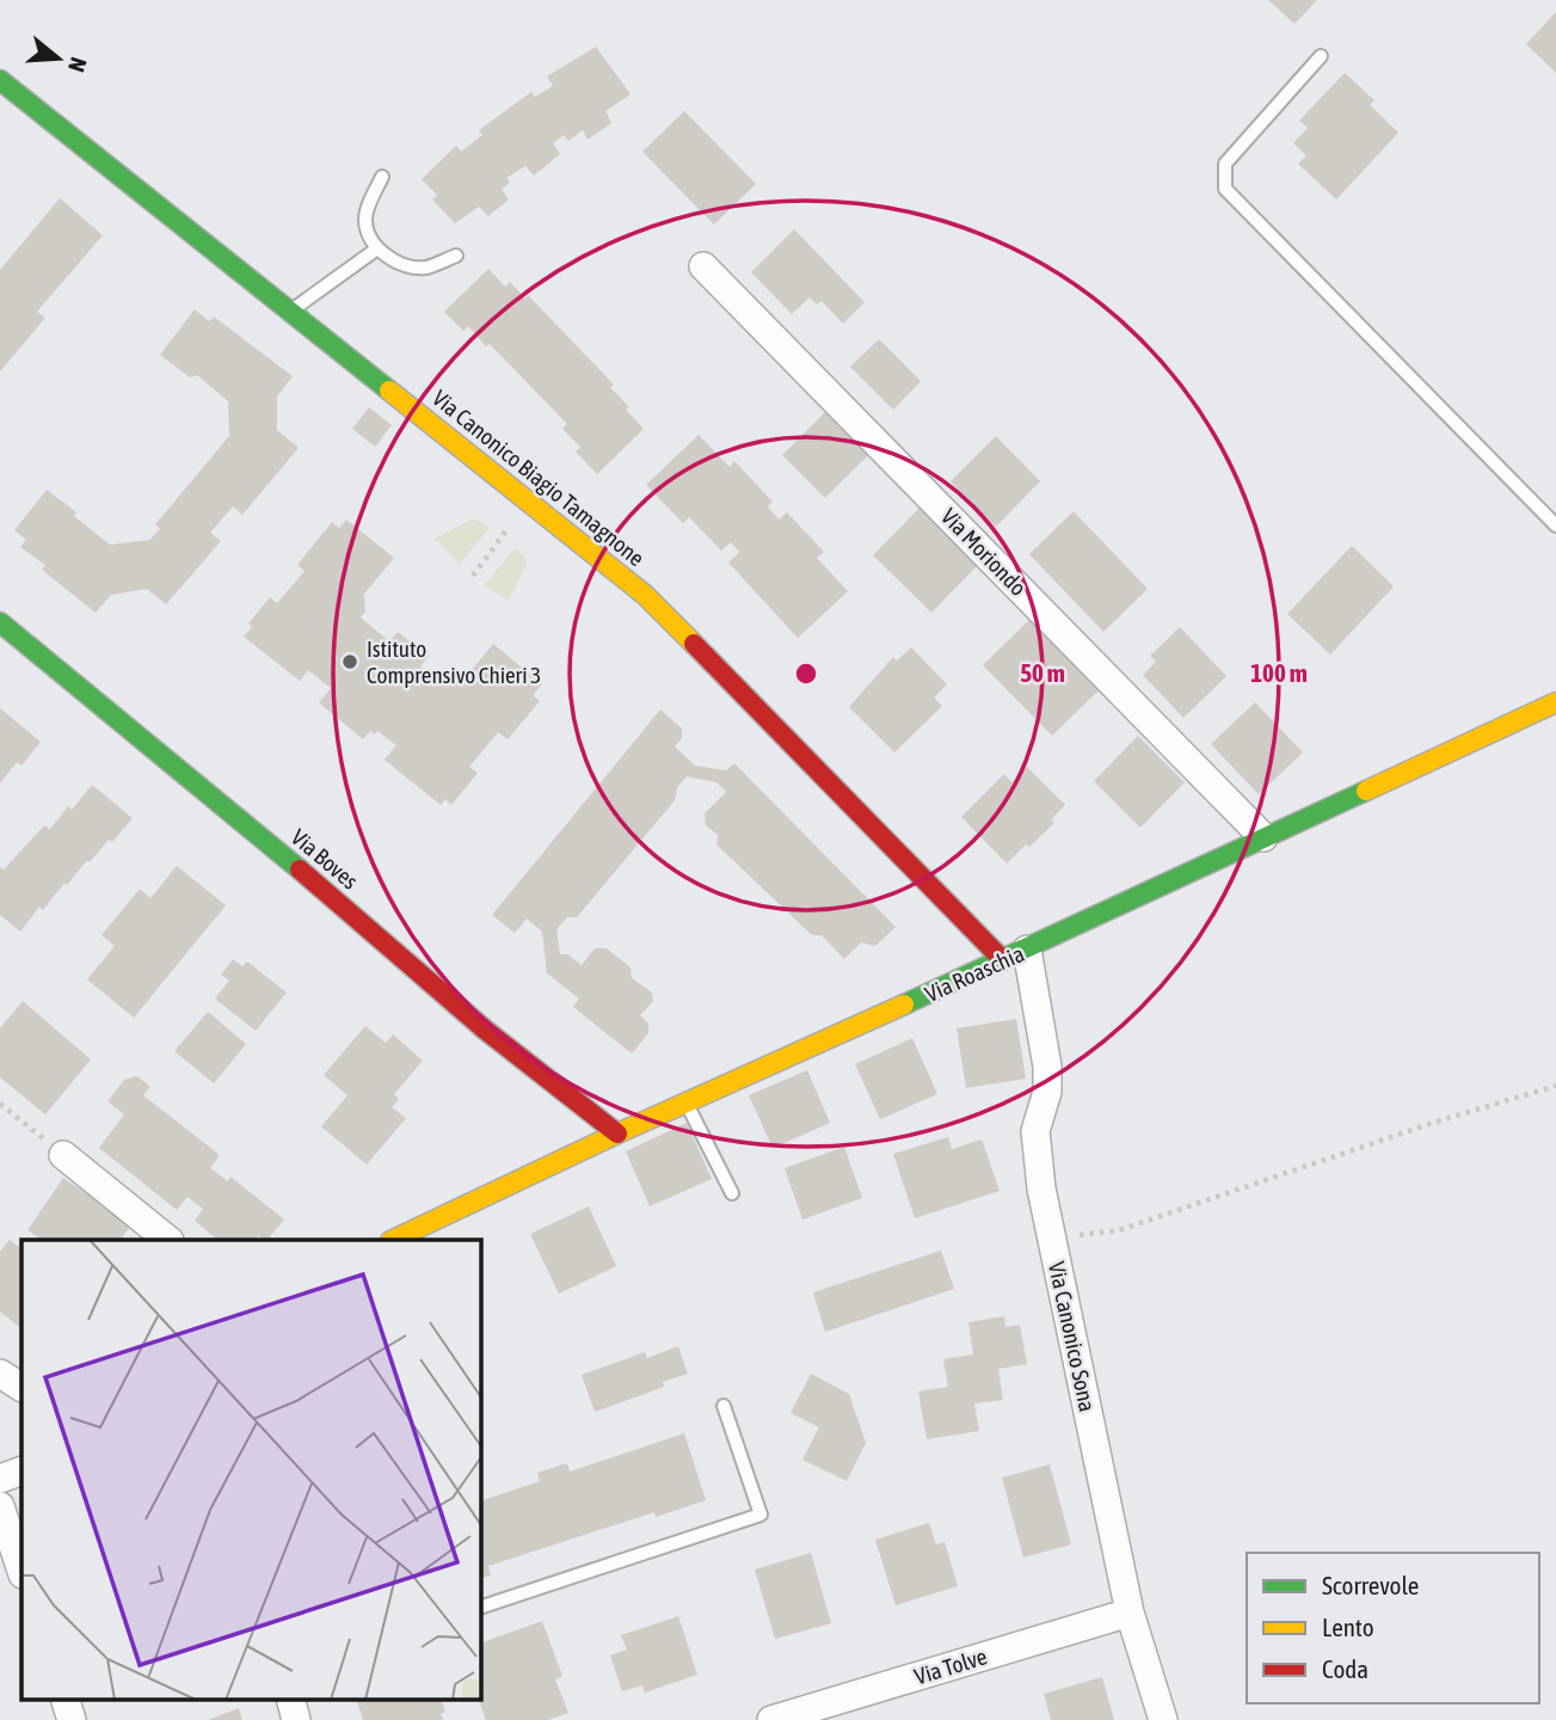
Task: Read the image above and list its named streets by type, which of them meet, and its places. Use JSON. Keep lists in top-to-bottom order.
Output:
{
  "streets": {
    "street": [
      "Via Canonico Biagio Tamagnone",
      "Via Moriondo",
      "Via Boves",
      "Via Roaschia",
      "Via Canonico Sona",
      "Via Tolve"
    ]
  },
  "crossings": [
    ["Via Canonico Biagio Tamagnone", "Via Roaschia"],
    ["Via Canonico Biagio Tamagnone", "Via Canonico Sona"],
    ["Via Moriondo", "Via Roaschia"],
    ["Via Boves", "Via Roaschia"],
    ["Via Roaschia", "Via Canonico Sona"],
    ["Via Canonico Sona", "Via Tolve"]
  ],
  "places": ["Istituto Comprensivo Chieri 3"],
  "legend": ["Scorrevole", "Lento", "Coda"],
  "north": "right",
  "rings": ["50 m", "100 m"]
}
